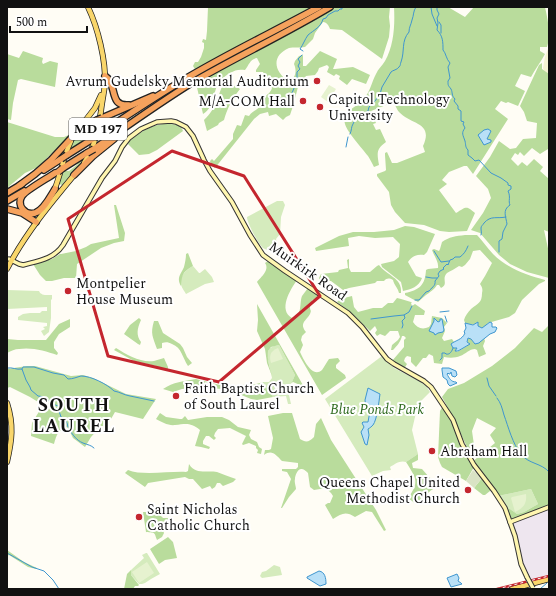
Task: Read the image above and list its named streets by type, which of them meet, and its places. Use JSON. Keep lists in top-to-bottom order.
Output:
{
  "streets": {
    "main road": ["MD 197", "Muirkirk Road"]
  },
  "crossings": [
    ["MD 197", "Muirkirk Road"]
  ],
  "districts": ["SOUTH LAUREL"],
  "parks": ["Blue Ponds Park"],
  "places": [
    "Avrum Gudelsky Memorial Auditorium",
    "M/A-COM Hall",
    "Capitol Technology University",
    "Montpelier House Museum",
    "Faith Baptist Church of South Laurel",
    "Abraham Hall",
    "Queens Chapel United Methodist Church",
    "Saint Nicholas Catholic Church"
  ],
  "scale_bar": "500 m"
}
